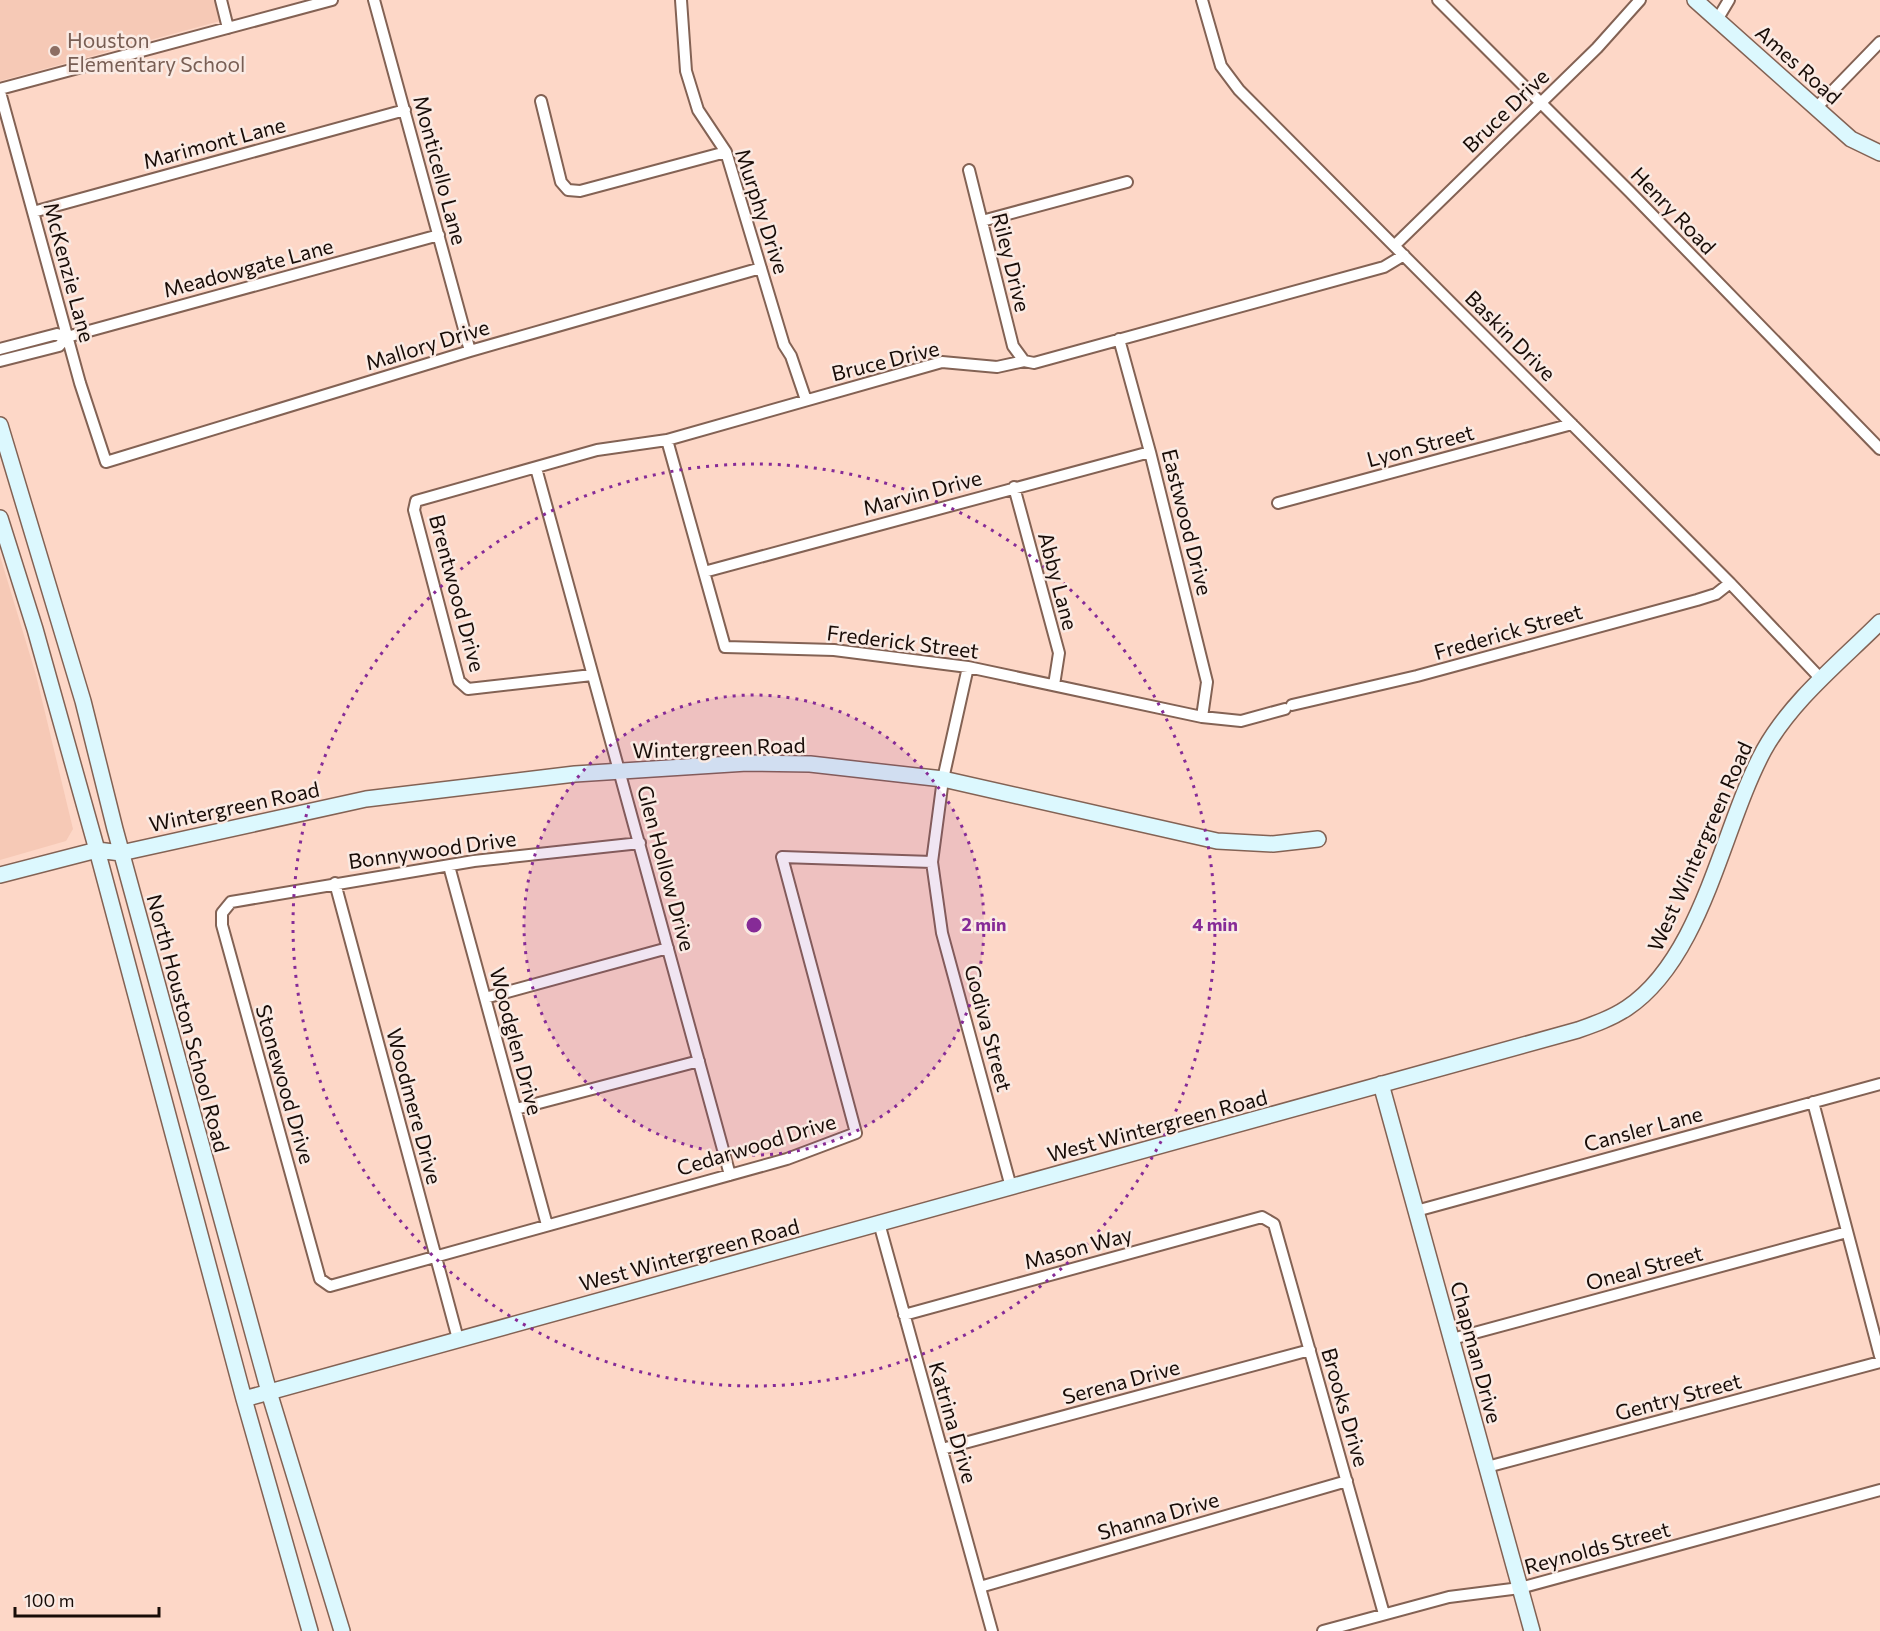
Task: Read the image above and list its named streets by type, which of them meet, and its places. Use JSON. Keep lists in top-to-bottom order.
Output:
{
  "streets": {
    "main road": [
      "Ames Road",
      "Wintergreen Road",
      "West Wintergreen Road",
      "North Houston School Road",
      "Chapman Drive"
    ],
    "street": [
      "Bruce Drive",
      "Marimont Lane",
      "Monticello Lane",
      "Henry Road",
      "Murphy Drive",
      "Riley Drive",
      "Meadowgate Lane",
      "McKenzie Lane",
      "Baskin Drive",
      "Mallory Drive",
      "Lyon Street",
      "Marvin Drive",
      "Eastwood Drive",
      "Abby Lane",
      "Brentwood Drive",
      "Frederick Street",
      "Bonnywood Drive",
      "Glen Hollow Drive",
      "Godiva Street",
      "Woodglen Drive",
      "Stonewood Drive",
      "Woodmere Drive",
      "Cansler Lane",
      "Cedarwood Drive",
      "Mason Way",
      "Oneal Street",
      "Serena Drive",
      "Gentry Street",
      "Brooks Drive",
      "Katrina Drive",
      "Shanna Drive",
      "Reynolds Street"
    ]
  },
  "crossings": [
    ["Bruce Drive", "Henry Road"],
    ["Bruce Drive", "Murphy Drive"],
    ["Bruce Drive", "Riley Drive"],
    ["Bruce Drive", "Baskin Drive"],
    ["Bruce Drive", "Eastwood Drive"],
    ["Bruce Drive", "Brentwood Drive"],
    ["Bruce Drive", "Frederick Street"],
    ["Bruce Drive", "Glen Hollow Drive"],
    ["Marimont Lane", "Monticello Lane"],
    ["Marimont Lane", "McKenzie Lane"],
    ["Monticello Lane", "Meadowgate Lane"],
    ["Monticello Lane", "Mallory Drive"],
    ["Murphy Drive", "Mallory Drive"],
    ["Meadowgate Lane", "McKenzie Lane"],
    ["McKenzie Lane", "Mallory Drive"],
    ["Baskin Drive", "Lyon Street"],
    ["Baskin Drive", "Frederick Street"],
    ["Baskin Drive", "West Wintergreen Road"],
    ["Marvin Drive", "Eastwood Drive"],
    ["Marvin Drive", "Abby Lane"],
    ["Marvin Drive", "Frederick Street"],
    ["Eastwood Drive", "Frederick Street"],
    ["Abby Lane", "Frederick Street"],
    ["Brentwood Drive", "Glen Hollow Drive"],
    ["Frederick Street", "Godiva Street"],
    ["Wintergreen Road", "Glen Hollow Drive"],
    ["Wintergreen Road", "North Houston School Road"],
    ["Wintergreen Road", "Godiva Street"],
    ["West Wintergreen Road", "North Houston School Road"],
    ["West Wintergreen Road", "Godiva Street"],
    ["West Wintergreen Road", "Woodmere Drive"],
    ["West Wintergreen Road", "Chapman Drive"],
    ["West Wintergreen Road", "Katrina Drive"],
    ["Bonnywood Drive", "Glen Hollow Drive"],
    ["Bonnywood Drive", "Woodglen Drive"],
    ["Bonnywood Drive", "Stonewood Drive"],
    ["Bonnywood Drive", "Woodmere Drive"],
    ["Glen Hollow Drive", "Cedarwood Drive"],
    ["Godiva Street", "Cedarwood Drive"],
    ["Woodglen Drive", "Cedarwood Drive"],
    ["Stonewood Drive", "Cedarwood Drive"],
    ["Woodmere Drive", "Cedarwood Drive"],
    ["Cansler Lane", "Chapman Drive"],
    ["Mason Way", "Brooks Drive"],
    ["Mason Way", "Katrina Drive"],
    ["Oneal Street", "Chapman Drive"],
    ["Chapman Drive", "Gentry Street"],
    ["Chapman Drive", "Reynolds Street"],
    ["Serena Drive", "Brooks Drive"],
    ["Serena Drive", "Katrina Drive"],
    ["Brooks Drive", "Shanna Drive"],
    ["Brooks Drive", "Reynolds Street"],
    ["Katrina Drive", "Shanna Drive"]
  ],
  "places": ["Houston Elementary School"],
  "scale_bar": "100 m",
  "rings": ["2 min", "4 min"]
}
